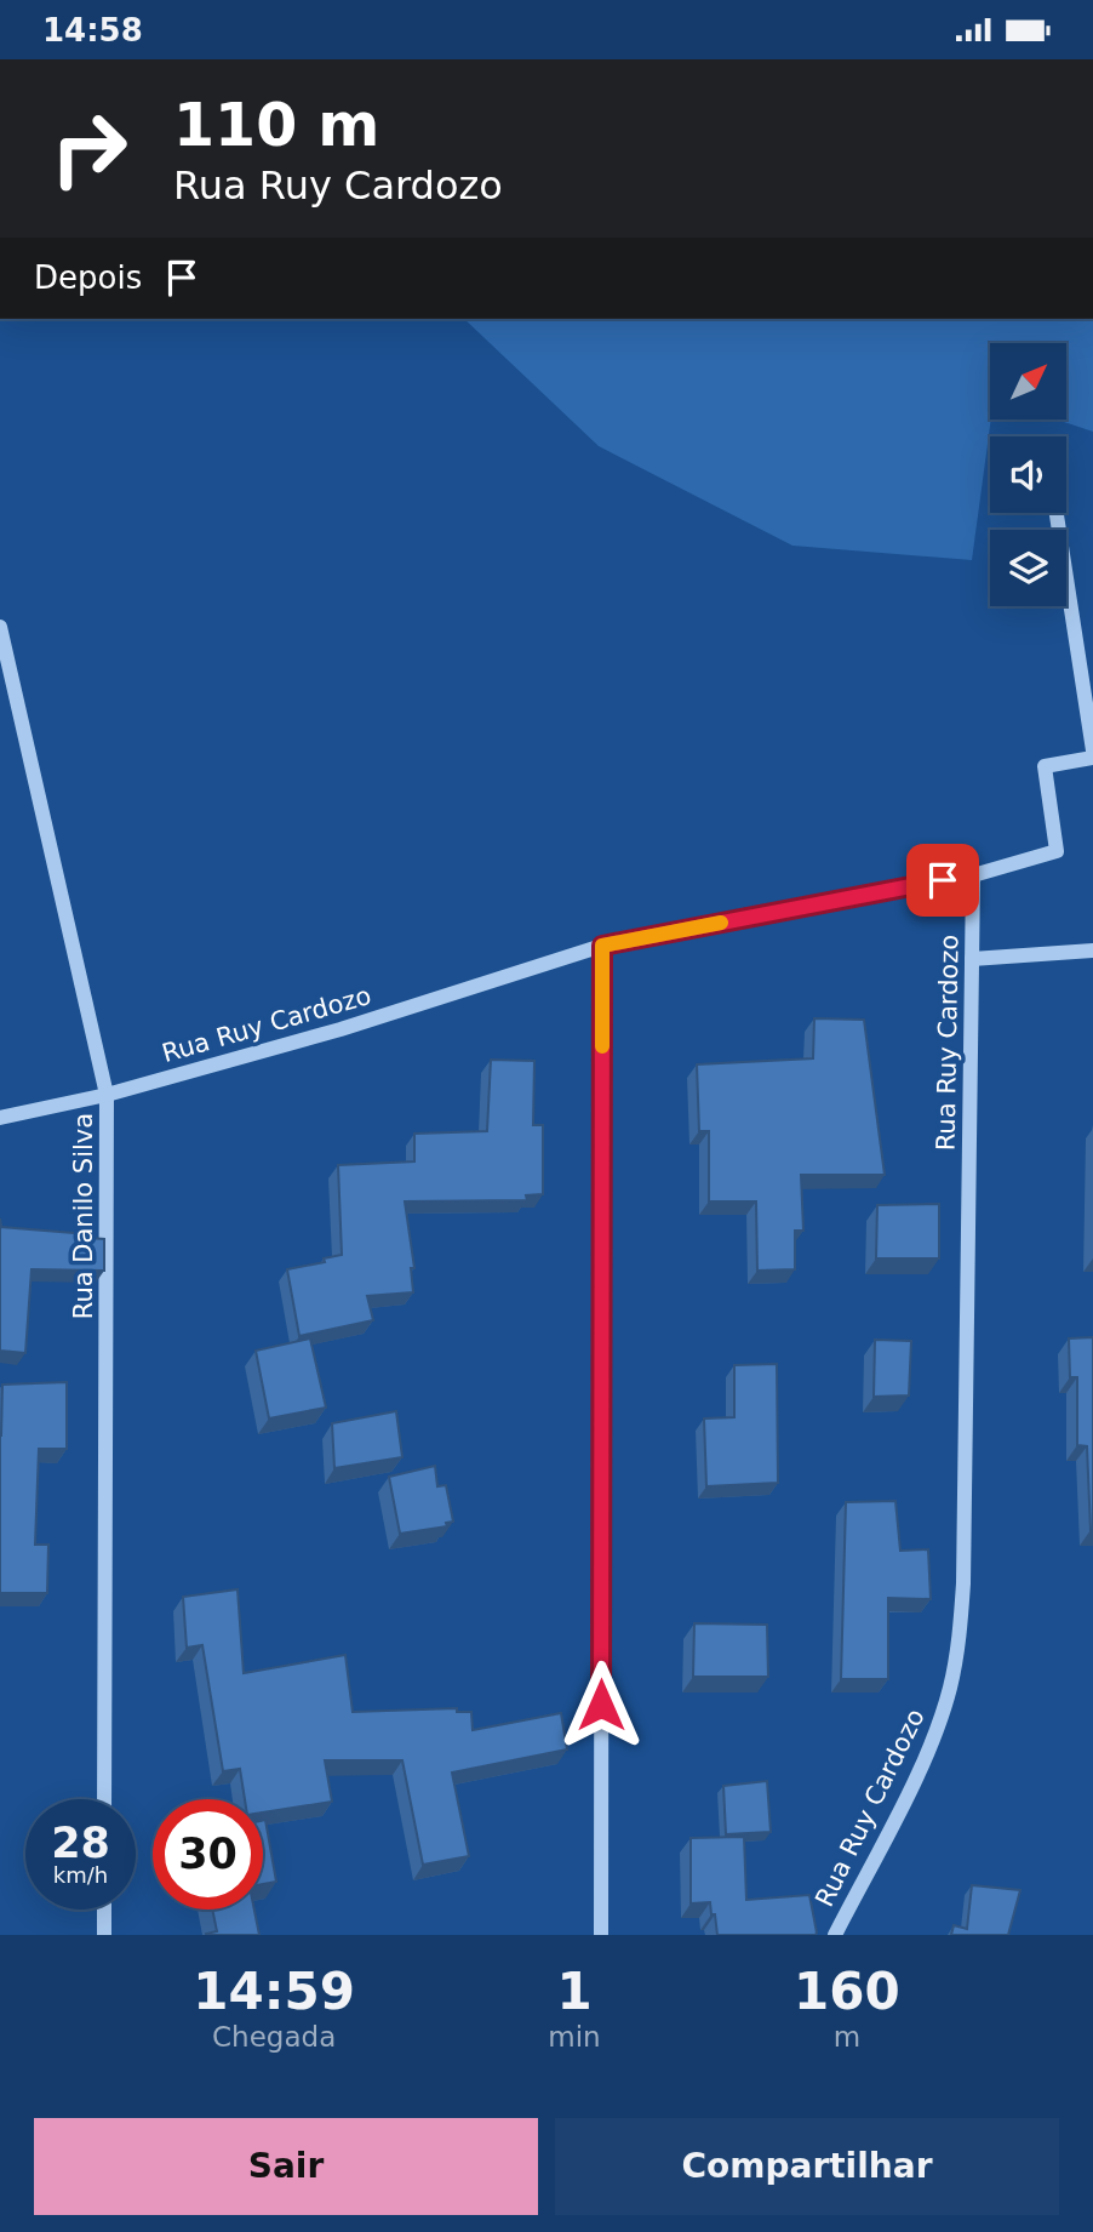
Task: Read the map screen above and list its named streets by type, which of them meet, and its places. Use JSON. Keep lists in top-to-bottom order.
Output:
{
  "streets": {
    "street": ["Rua Ruy Cardozo", "Rua Danilo Silva"]
  },
  "crossings": [
    ["Rua Ruy Cardozo", "Rua Danilo Silva"]
  ],
  "north": "top right",
  "page": {
    "status": "14:58",
    "turn": ["110 m", "Rua Ruy Cardozo"],
    "then": "Depois",
    "speed": "28 km/h",
    "limit": "30",
    "eta": [
      "14:59",
      "Chegada",
      "1",
      "min",
      "160",
      "m"
    ],
    "buttons": ["Sair", "Compartilhar"]
  }
}
